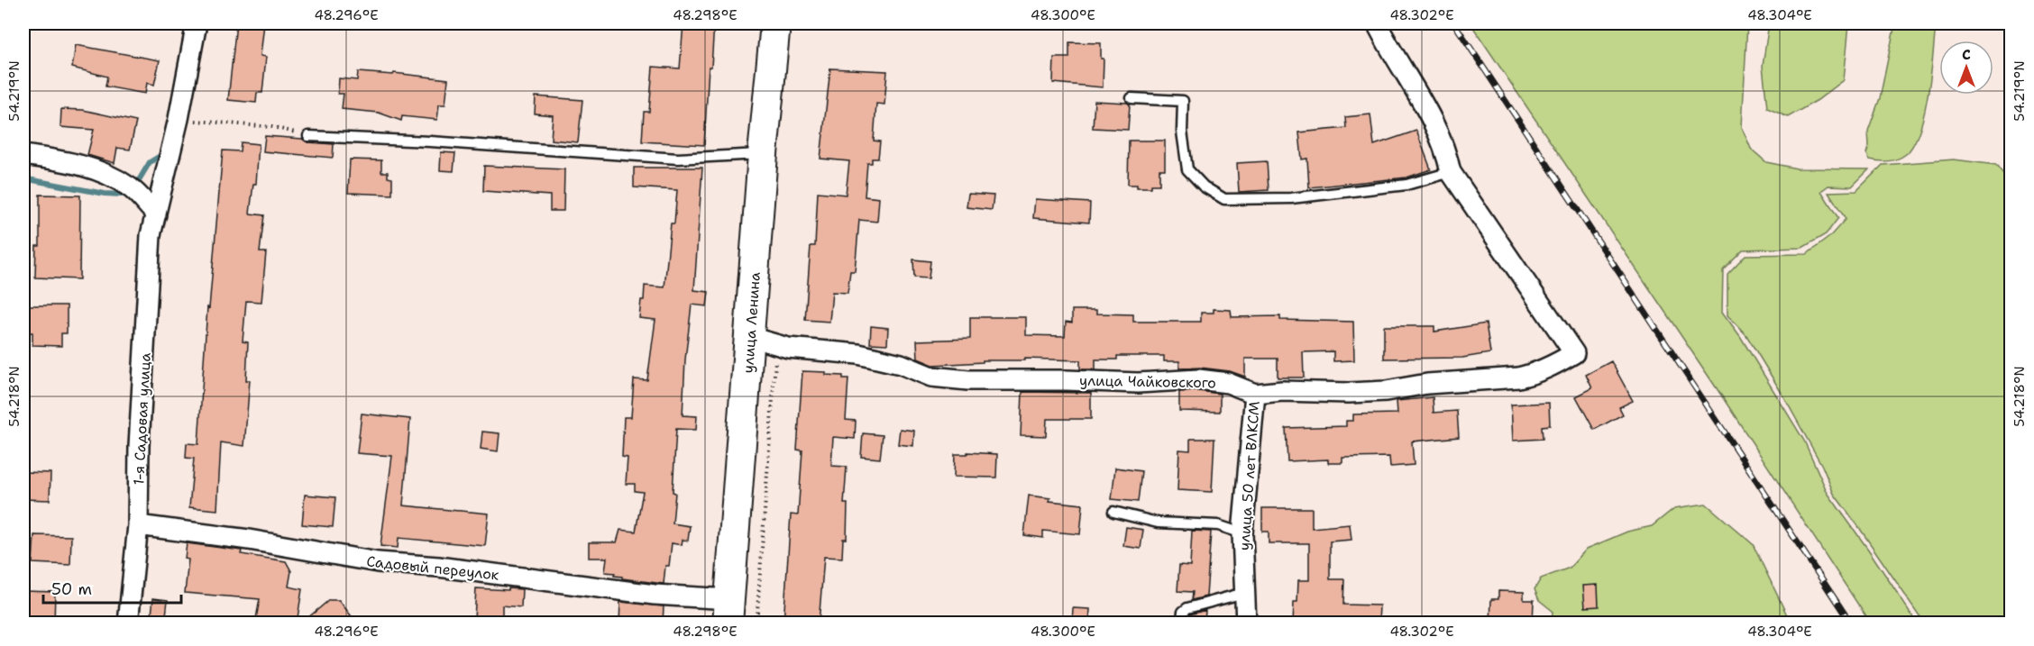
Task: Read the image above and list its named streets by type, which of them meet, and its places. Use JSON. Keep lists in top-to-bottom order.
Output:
{
  "streets": {
    "main road": ["улица Ленина"],
    "street": [
      "улица Чайковского",
      "1-я Садовая улица",
      "улица 50 лет ВЛКСМ",
      "Садовый переулок"
    ]
  },
  "crossings": [
    ["улица Ленина", "улица Чайковского"],
    ["улица Ленина", "Садовый переулок"],
    ["улица Чайковского", "улица 50 лет ВЛКСМ"],
    ["1-я Садовая улица", "Садовый переулок"]
  ],
  "scale_bar": "50 m",
  "north": "top",
  "coordinates": [
    "48.296°E",
    "48.298°E",
    "48.300°E",
    "48.302°E",
    "48.304°E",
    "54.219°N",
    "54.218°N"
  ]
}
